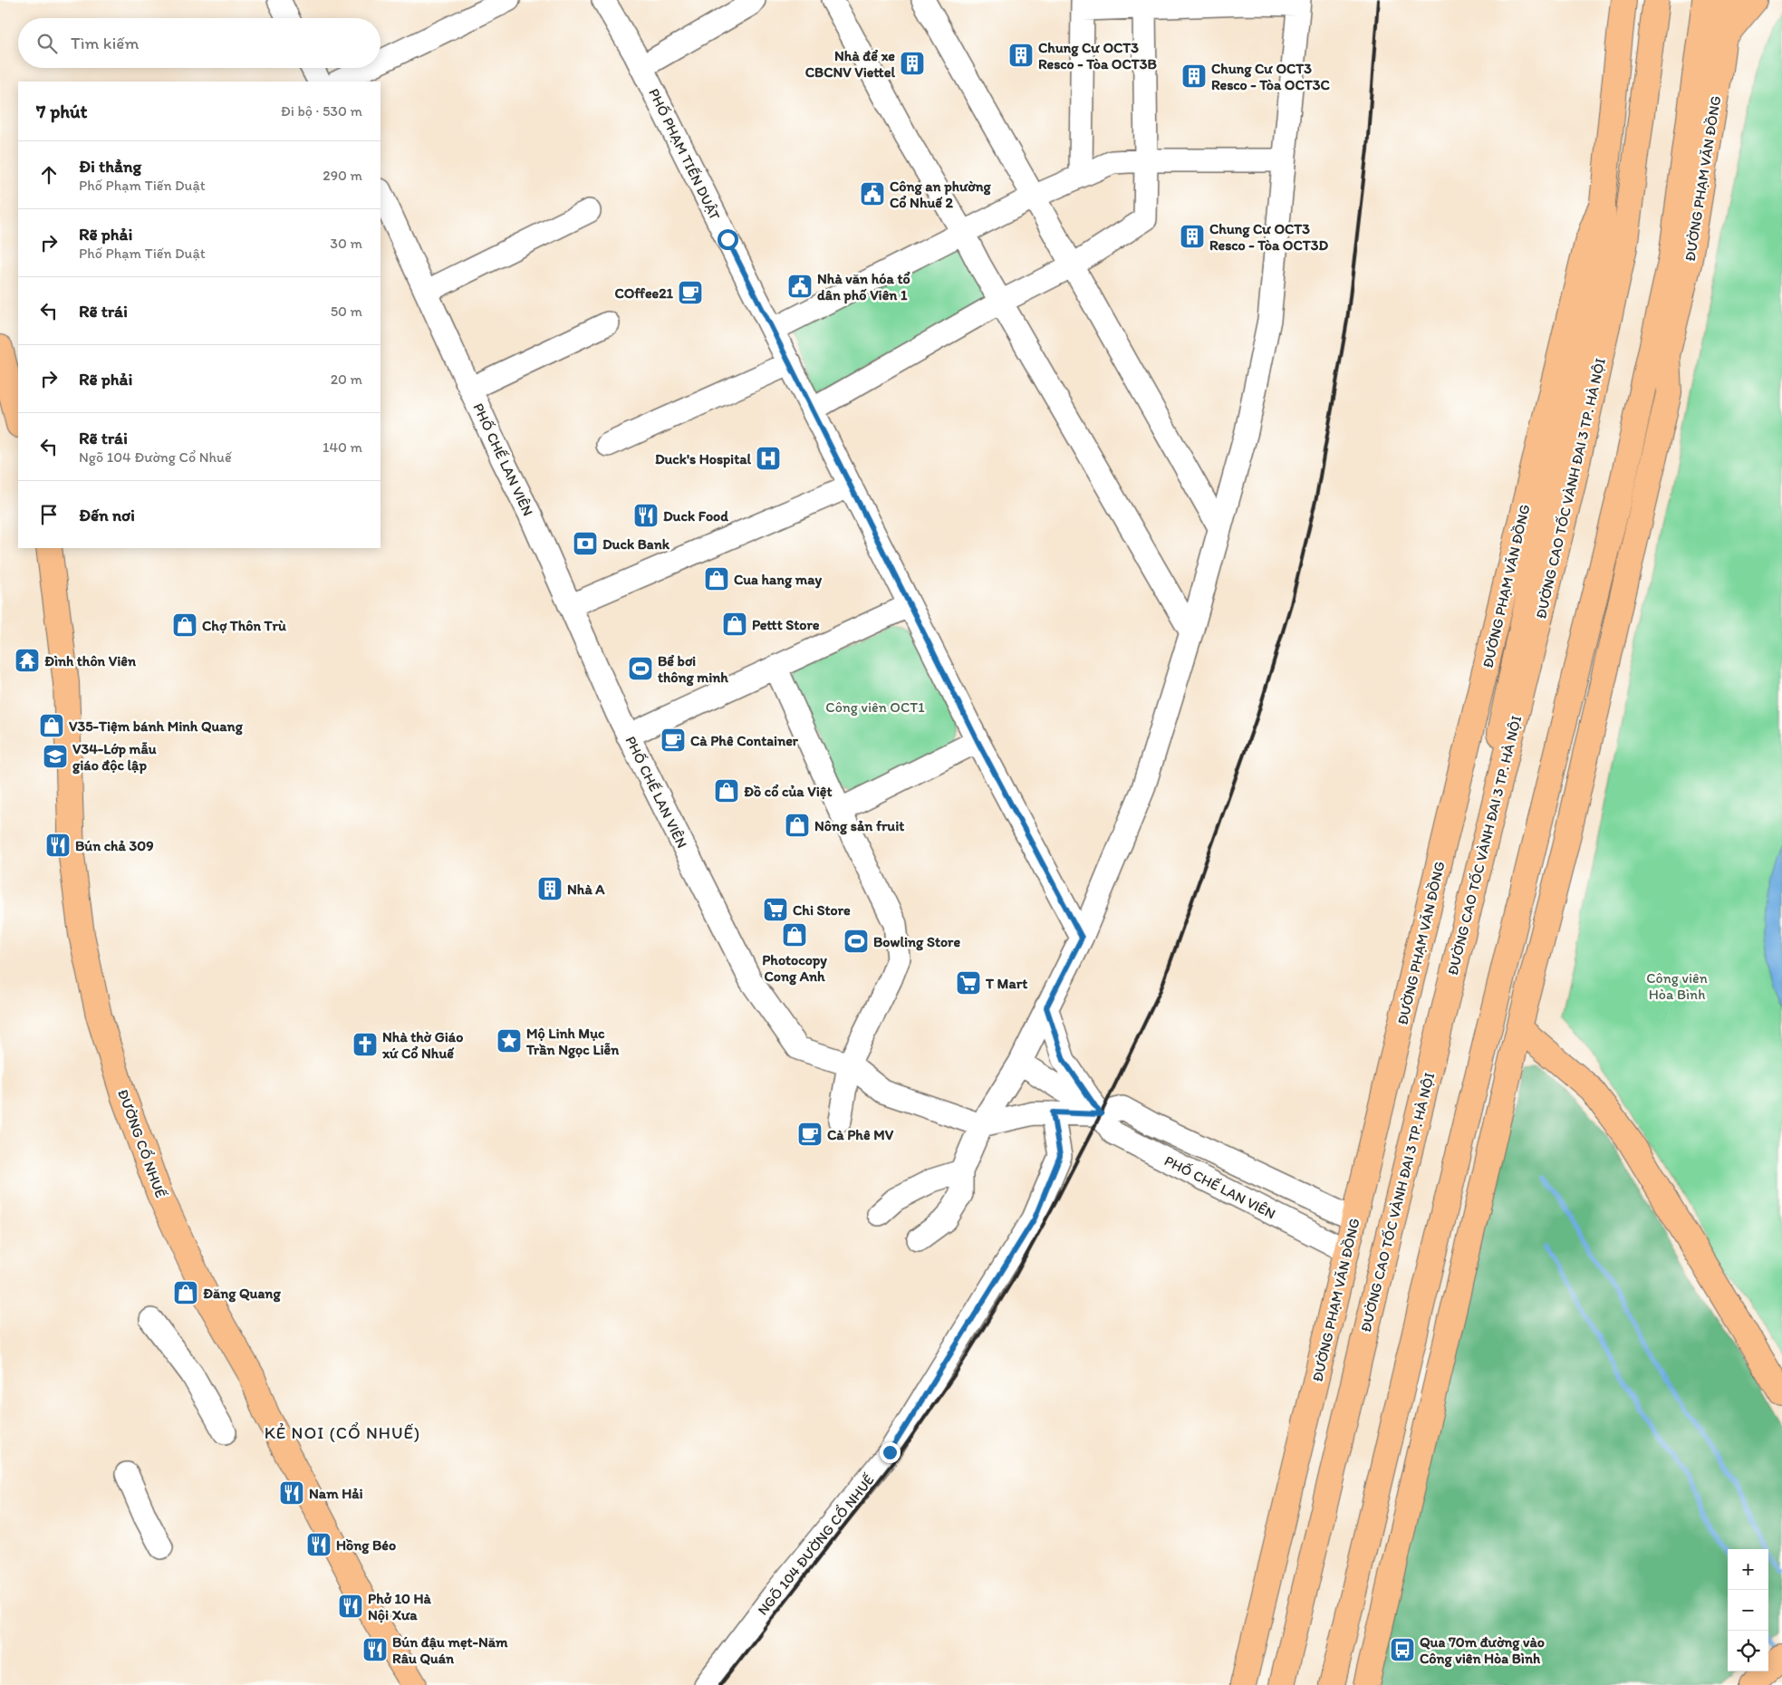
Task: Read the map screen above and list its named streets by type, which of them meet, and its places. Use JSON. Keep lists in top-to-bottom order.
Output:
{
  "streets": {
    "main road": ["ĐƯỜNG PHẠM VĂN ĐỒNG", "ĐƯỜNG CAO TỐC VÀNH ĐAI 3 TP. HÀ NỘI", "ĐƯỜNG CỔ NHUẾ"],
    "street": ["PHỐ PHẠM TIẾN DUẬT", "PHỐ CHẾ LAN VIÊN", "NGÕ 104 ĐƯỜNG CỔ NHUẾ"]
  },
  "crossings": [
    ["ĐƯỜNG PHẠM VĂN ĐỒNG", "PHỐ CHẾ LAN VIÊN"]
  ],
  "districts": ["KẺ NOI (CỔ NHUẾ)"],
  "parks": ["Công viên OCT1", "Công viên Hòa Bình"],
  "places": {
    "building": [
      "Chung Cư OCT3 Resco - Tòa OCT3B",
      "Nhà để xe CBCNV Viettel",
      "Chung Cư OCT3 Resco - Tòa OCT3C",
      "Chung Cư OCT3 Resco - Tòa OCT3D",
      "Nhà A"
    ],
    "public building": ["Công an phường Cổ Nhuế 2", "Nhà văn hóa tổ dân phố Viên 1"],
    "cafe": ["COffee21", "Cà Phê Container", "Cà Phê MV"],
    "hospital": ["Duck's Hospital"],
    "restaurant": [
      "Duck Food",
      "Bún chả 309",
      "Nam Hải",
      "Hồng Béo",
      "Phở 10 Hà Nội Xưa",
      "Bún đậu mẹt-Năm Râu Quán"
    ],
    "bank": ["Duck Bank"],
    "shop": [
      "Cua hang may",
      "Pettt Store",
      "Chợ Thôn Trù",
      "V35-Tiệm bánh Minh Quang",
      "Đồ cổ của Việt",
      "Nông sản fruit",
      "Photocopy Cong Anh",
      "Đăng Quang"
    ],
    "temple": ["Đình thôn Viên"],
    "sports": ["Bể bơi thông minh", "Bowling Store"],
    "school or university": ["V34-Lớp mẫu giáo độc lập"],
    "supermarket": ["Chi Store", "T Mart"],
    "place": ["Mộ Linh Mục Trần Ngọc Liễn"],
    "church": ["Nhà thờ Giáo xứ Cổ Nhuế"],
    "bus stop": ["Qua 70m đường vào Công viên Hòa Bình"]
  },
  "page": {
    "search": "Tìm kiếm",
    "heading": ["7 phút", "Đi bộ · 530 m"],
    "list": [
      ["Đi thẳng", "Phố Phạm Tiến Duật", "290 m"],
      ["Rẽ phải", "Phố Phạm Tiến Duật", "30 m"],
      ["Rẽ trái", "50 m"],
      ["Rẽ phải", "20 m"],
      ["Rẽ trái", "Ngõ 104 Đường Cổ Nhuế", "140 m"],
      "Đến nơi"
    ],
    "map_buttons": ["+", "−"]
  }
}
